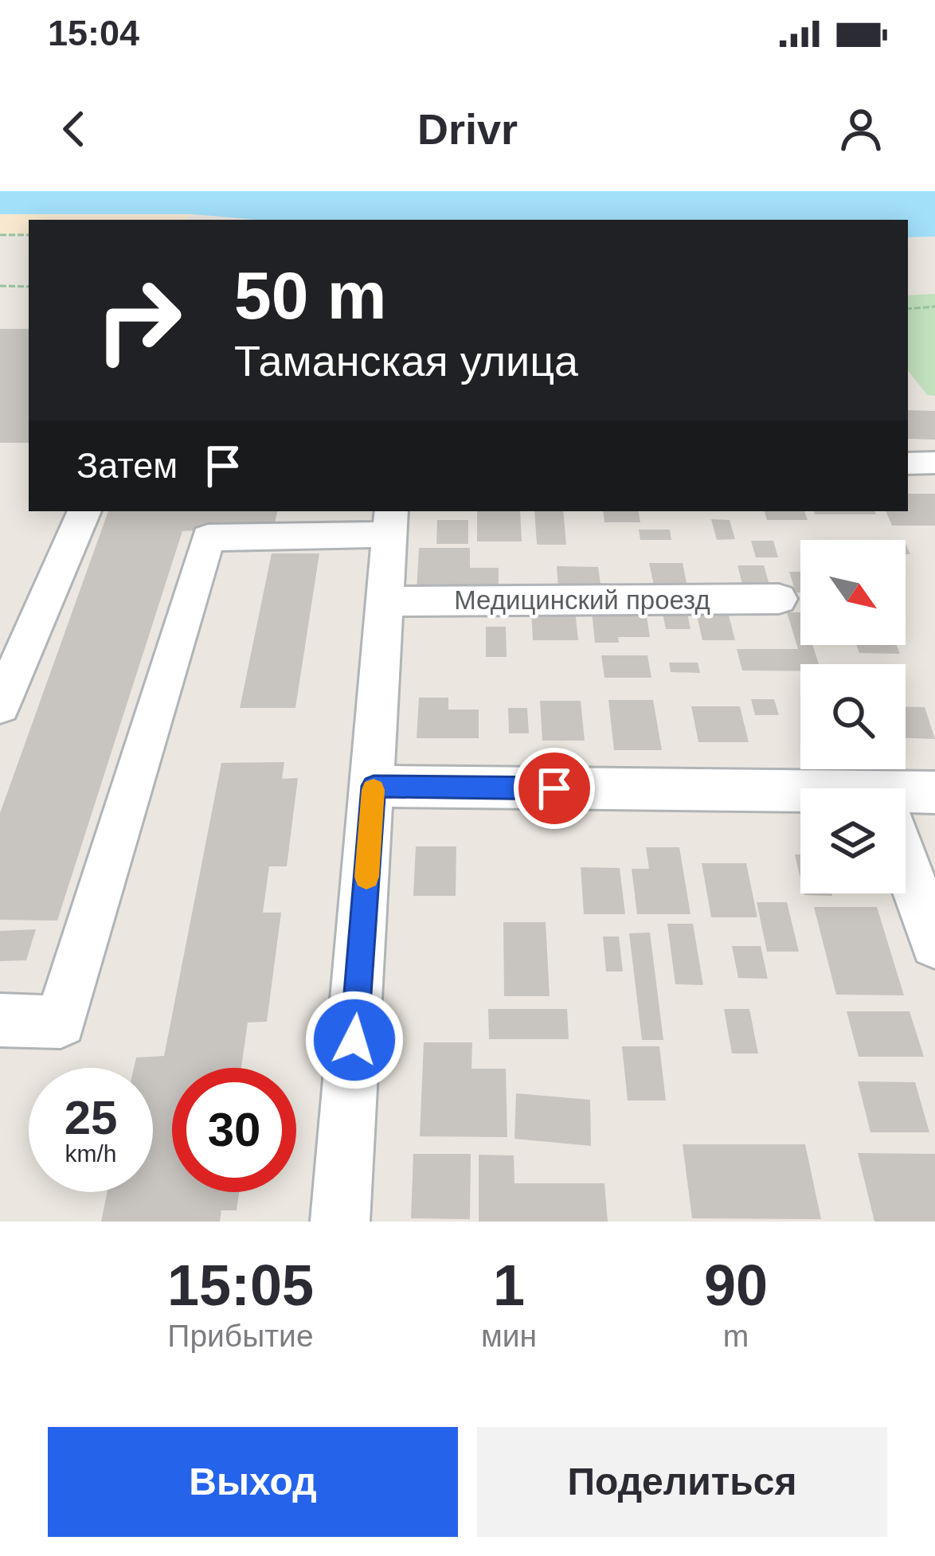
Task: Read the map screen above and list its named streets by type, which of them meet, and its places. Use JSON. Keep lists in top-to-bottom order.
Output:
{
  "streets": {
    "street": ["Медицинский проезд"]
  },
  "north": "bottom right",
  "page": {
    "status": "15:04",
    "header": "Drivr",
    "turn": ["50 m", "Таманская улица"],
    "then": "Затем",
    "speed": "25 km/h",
    "limit": "30",
    "eta": [
      "15:05",
      "Прибытие",
      "1",
      "мин",
      "90",
      "m"
    ],
    "buttons": ["Выход", "Поделиться"]
  }
}
